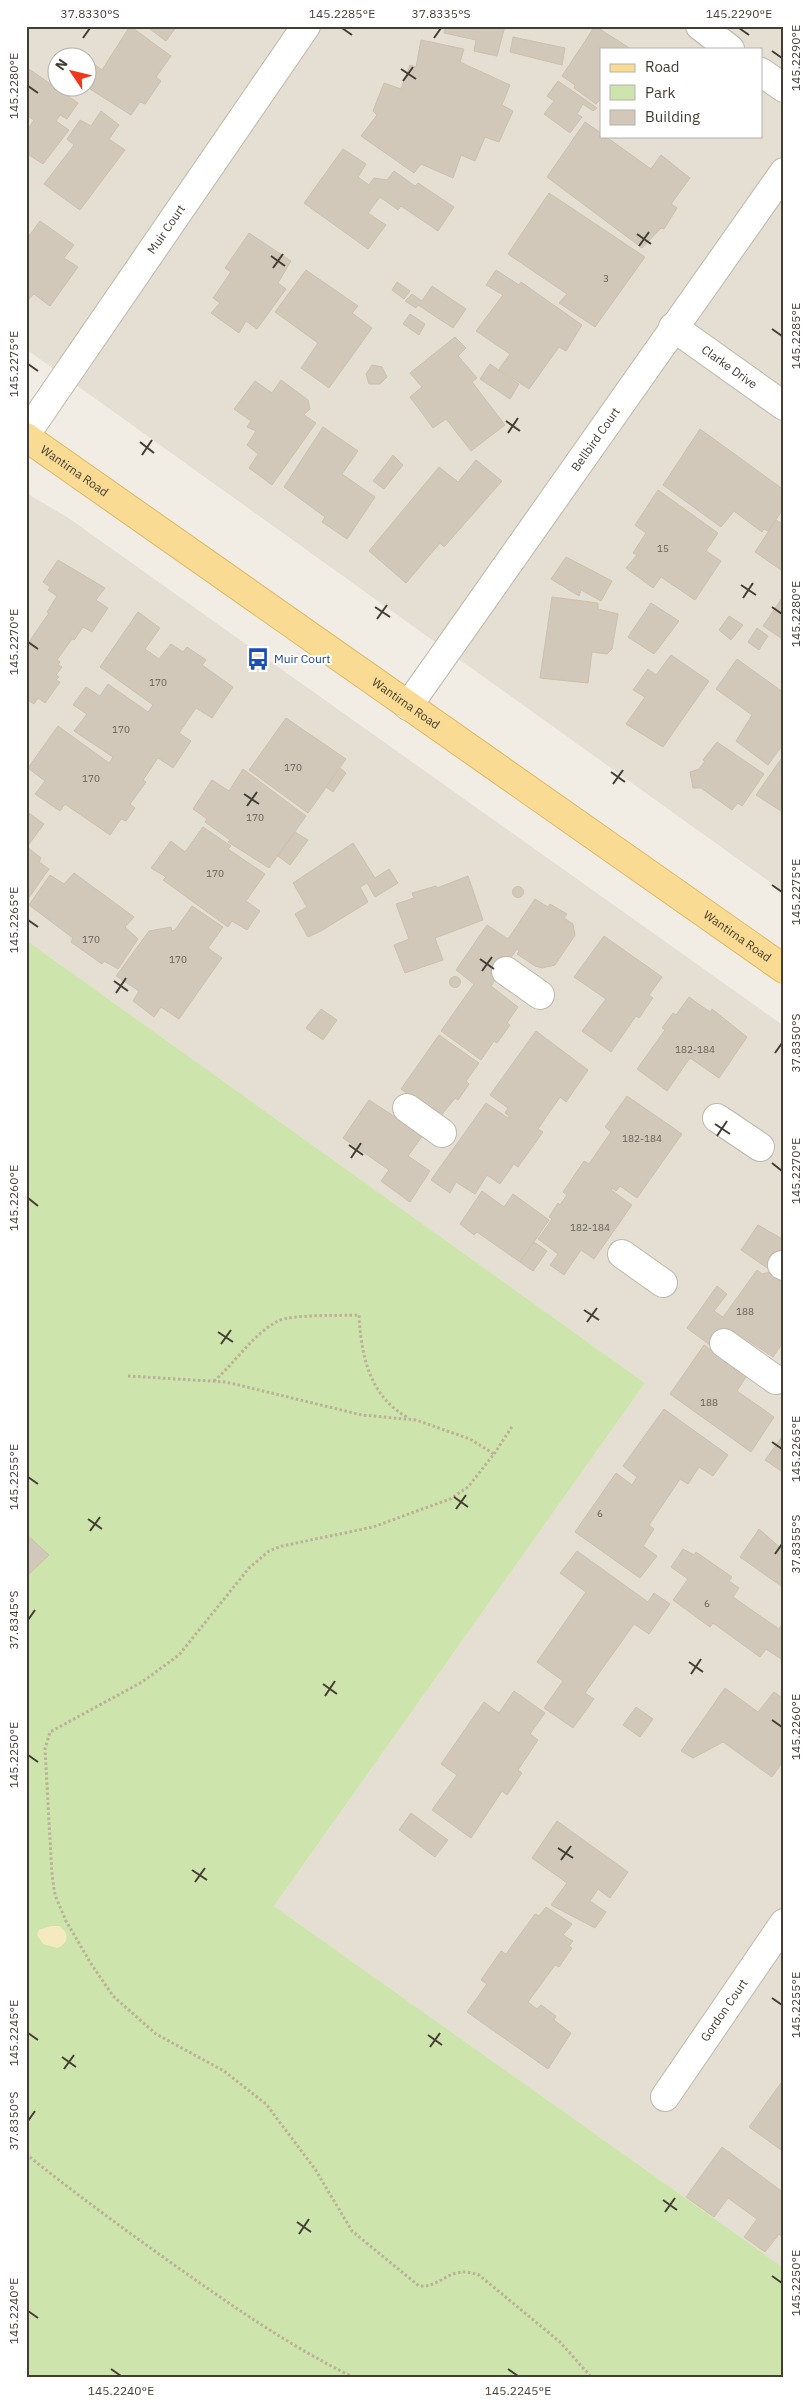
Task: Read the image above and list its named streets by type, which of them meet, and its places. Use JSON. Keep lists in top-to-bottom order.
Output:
{
  "streets": {
    "main road": ["Wantirna Road"],
    "street": [
      "Muir Court",
      "Clarke Drive",
      "Bellbird Court",
      "Gordon Court"
    ]
  },
  "crossings": [
    ["Clarke Drive", "Bellbird Court"],
    ["Bellbird Court", "Wantirna Road"]
  ],
  "places": {
    "bus stop": ["Muir Court"]
  },
  "house_numbers": [
    "3",
    "15",
    "170",
    "170",
    "170",
    "170",
    "170",
    "170",
    "170",
    "170",
    "182-184",
    "182-184",
    "182-184",
    "188",
    "188",
    "6",
    "6"
  ],
  "legend": ["Road", "Park", "Building"],
  "north": "top left",
  "coordinates": [
    "37.8330°S",
    "145.2285°E",
    "37.8335°S",
    "145.2290°E",
    "145.2280°E",
    "145.2275°E",
    "145.2270°E",
    "145.2265°E",
    "37.8350°S",
    "145.2260°E",
    "145.2255°E",
    "37.8355°S",
    "37.8345°S",
    "145.2250°E",
    "145.2245°E",
    "145.2240°E"
  ]
}
